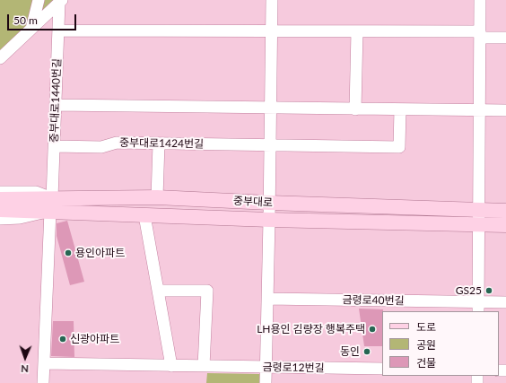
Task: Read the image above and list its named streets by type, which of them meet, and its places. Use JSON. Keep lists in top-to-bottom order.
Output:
{
  "streets": {
    "main road": ["중부대로"],
    "street": [
      "중부대로1440번길",
      "중부대로1424번길",
      "금령로40번길",
      "금령로12번길"
    ]
  },
  "crossings": [
    ["중부대로1440번길", "중부대로1424번길"],
    ["중부대로1440번길", "중부대로"],
    ["중부대로1440번길", "금령로12번길"]
  ],
  "places": [
    "용인아파트",
    "GS25",
    "LH용인 김량장 행복주택",
    "신광아파트",
    "동인"
  ],
  "legend": ["도로", "공원", "건물"],
  "scale_bar": "50 m",
  "north": "bottom"
}
